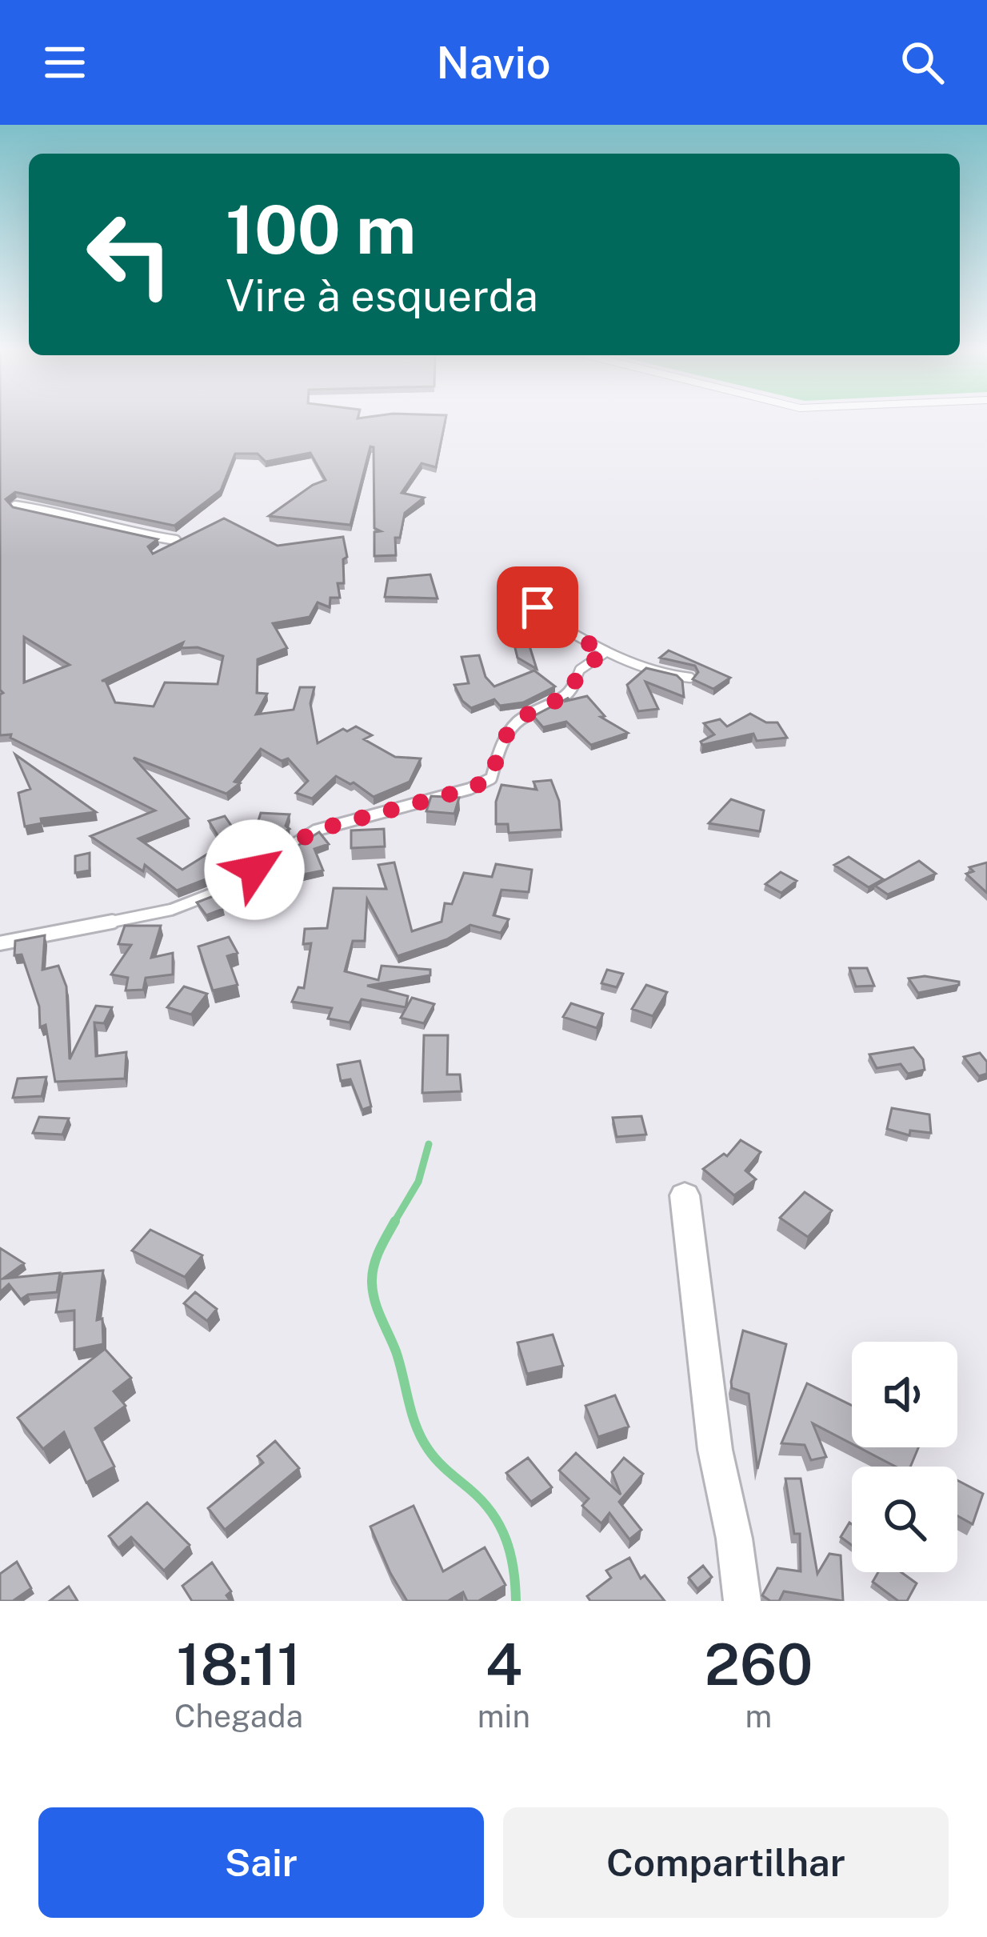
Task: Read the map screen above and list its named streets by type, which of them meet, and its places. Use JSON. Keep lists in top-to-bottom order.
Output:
{
  "page": {
    "header": "Navio",
    "turn": ["100 m", "Vire à esquerda"],
    "eta": [
      "18:11",
      "Chegada",
      "4",
      "min",
      "260",
      "m"
    ],
    "buttons": ["Sair", "Compartilhar"]
  }
}
